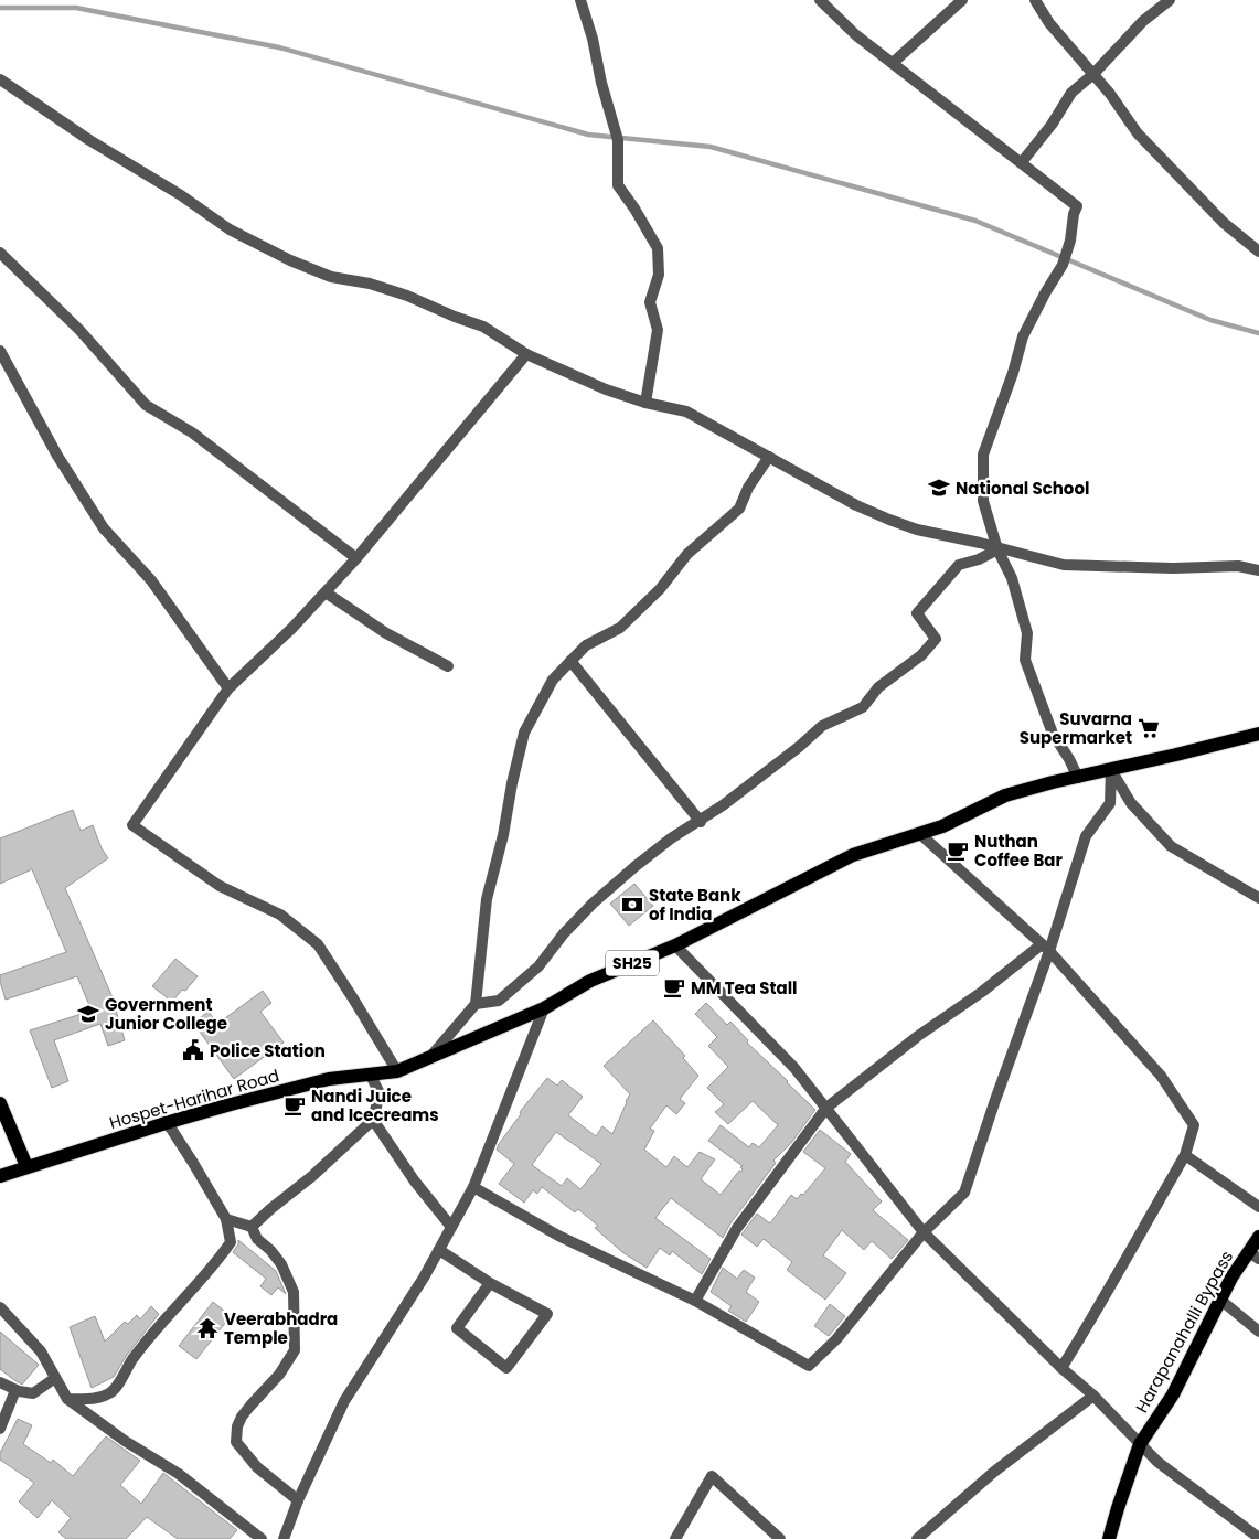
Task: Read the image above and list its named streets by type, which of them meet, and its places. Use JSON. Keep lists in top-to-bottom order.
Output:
{
  "streets": {
    "main road": ["SH25", "Hospet-Harihar Road", "Harapanahalli Bypass"]
  },
  "places": {
    "school or university": ["National School", "Government Junior College"],
    "supermarket": ["Suvarna Supermarket"],
    "cafe": ["Nuthan Coffee Bar", "MM Tea Stall", "Nandi Juice and Icecreams"],
    "bank": ["State Bank of India"],
    "public building": ["Police Station"],
    "temple": ["Veerabhadra Temple"]
  }
}
